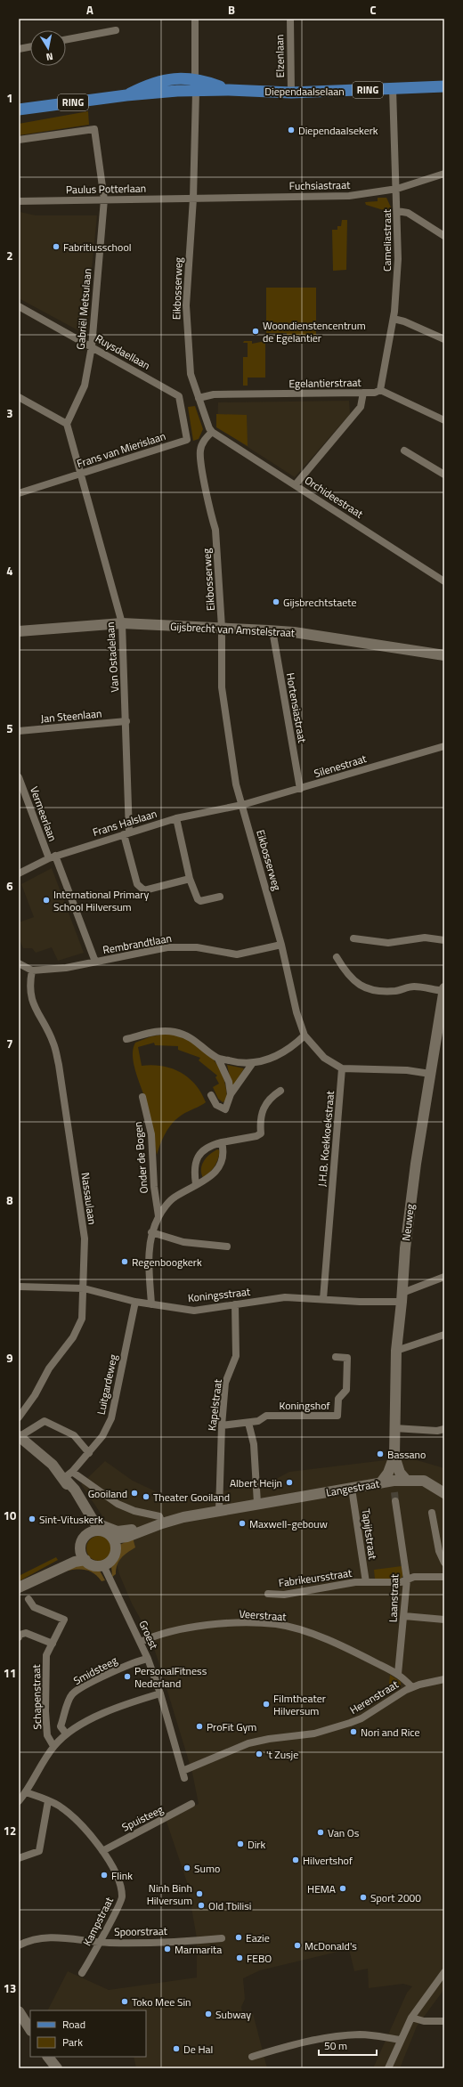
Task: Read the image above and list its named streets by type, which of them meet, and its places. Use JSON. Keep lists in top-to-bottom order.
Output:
{
  "streets": {
    "main road": ["RING", "Diependaalselaan"],
    "street": [
      "Elzenlaan",
      "Fuchsiastraat",
      "Paulus Potterlaan",
      "Cameliastraat",
      "Eikbosserweg",
      "Gabriël Metsulaan",
      "Ruysdaellaan",
      "Egelantierstraat",
      "Frans van Mierislaan",
      "Orchideestraat",
      "Gijsbrecht van Amstelstraat",
      "Van Ostadelaan",
      "Hortensiastraat",
      "Jan Steenlaan",
      "Silenestraat",
      "Vermeerlaan",
      "Frans Halslaan",
      "Rembrandtlaan",
      "J.H.B. Koekkoekstraat",
      "Onder de Bogen",
      "Nassaulaan",
      "Neuweg",
      "Koningsstraat",
      "Luitgardeweg",
      "Kapelstraat",
      "Koningshof",
      "Langestraat",
      "Tapijtstraat",
      "Fabrikeursstraat",
      "Laanstraat",
      "Veerstraat",
      "Groest",
      "Smidsteeg",
      "Schapenstraat",
      "Herenstraat",
      "Spuisteeg",
      "Kampstraat",
      "Spoorstraat"
    ]
  },
  "crossings": [
    ["Elzenlaan", "Diependaalselaan"],
    ["Diependaalselaan", "Cameliastraat"],
    ["Diependaalselaan", "Eikbosserweg"],
    ["Fuchsiastraat", "Paulus Potterlaan"],
    ["Fuchsiastraat", "Cameliastraat"],
    ["Fuchsiastraat", "Eikbosserweg"],
    ["Paulus Potterlaan", "Eikbosserweg"],
    ["Paulus Potterlaan", "Gabriël Metsulaan"],
    ["Cameliastraat", "Egelantierstraat"],
    ["Eikbosserweg", "Egelantierstraat"],
    ["Eikbosserweg", "Orchideestraat"],
    ["Eikbosserweg", "Gijsbrecht van Amstelstraat"],
    ["Eikbosserweg", "Silenestraat"],
    ["Eikbosserweg", "Frans Halslaan"],
    ["Eikbosserweg", "Rembrandtlaan"],
    ["Eikbosserweg", "J.H.B. Koekkoekstraat"],
    ["Gabriël Metsulaan", "Ruysdaellaan"],
    ["Gabriël Metsulaan", "Van Ostadelaan"],
    ["Ruysdaellaan", "Frans van Mierislaan"],
    ["Frans van Mierislaan", "Van Ostadelaan"],
    ["Gijsbrecht van Amstelstraat", "Van Ostadelaan"],
    ["Gijsbrecht van Amstelstraat", "Hortensiastraat"],
    ["Van Ostadelaan", "Jan Steenlaan"],
    ["Van Ostadelaan", "Frans Halslaan"],
    ["Hortensiastraat", "Silenestraat"],
    ["Silenestraat", "Frans Halslaan"],
    ["Vermeerlaan", "Frans Halslaan"],
    ["Vermeerlaan", "Rembrandtlaan"],
    ["Rembrandtlaan", "Nassaulaan"],
    ["J.H.B. Koekkoekstraat", "Koningsstraat"],
    ["Nassaulaan", "Koningsstraat"],
    ["Neuweg", "Koningsstraat"],
    ["Neuweg", "Langestraat"],
    ["Koningsstraat", "Luitgardeweg"],
    ["Koningsstraat", "Kapelstraat"],
    ["Kapelstraat", "Koningshof"],
    ["Kapelstraat", "Langestraat"],
    ["Langestraat", "Tapijtstraat"],
    ["Langestraat", "Groest"],
    ["Tapijtstraat", "Fabrikeursstraat"],
    ["Fabrikeursstraat", "Laanstraat"],
    ["Laanstraat", "Veerstraat"],
    ["Laanstraat", "Herenstraat"],
    ["Veerstraat", "Groest"],
    ["Veerstraat", "Herenstraat"],
    ["Groest", "Smidsteeg"],
    ["Groest", "Herenstraat"],
    ["Spuisteeg", "Kampstraat"],
    ["Kampstraat", "Spoorstraat"]
  ],
  "places": [
    "Diependaalsekerk",
    "Fabritiusschool",
    "Woondienstencentrum de Egelantier",
    "Gijsbrechtstaete",
    "International Primary School Hilversum",
    "Regenboogkerk",
    "Bassano",
    "Albert Heijn",
    "Gooiland",
    "Theater Gooiland",
    "Sint-Vituskerk",
    "Maxwell-gebouw",
    "PersonalFitness Nederland",
    "Filmtheater Hilversum",
    "ProFit Gym",
    "Nori and Rice",
    "'t Zusje",
    "Van Os",
    "Dirk",
    "Hilvertshof",
    "Sumo",
    "Flink",
    "HEMA",
    "Ninh Binh Hilversum",
    "Sport 2000",
    "Old Tbilisi",
    "Eazie",
    "McDonald's",
    "Marmarita",
    "FEBO",
    "Toko Mee Sin",
    "Subway",
    "De Hal"
  ],
  "legend": ["Road", "Park"],
  "scale_bar": "50 m",
  "north": "bottom",
  "grid": {
    "columns": ["A", "B", "C"],
    "rows": [
      "1",
      "2",
      "3",
      "4",
      "5",
      "6",
      "7",
      "8",
      "9",
      "10",
      "11",
      "12",
      "13"
    ]
  }
}
